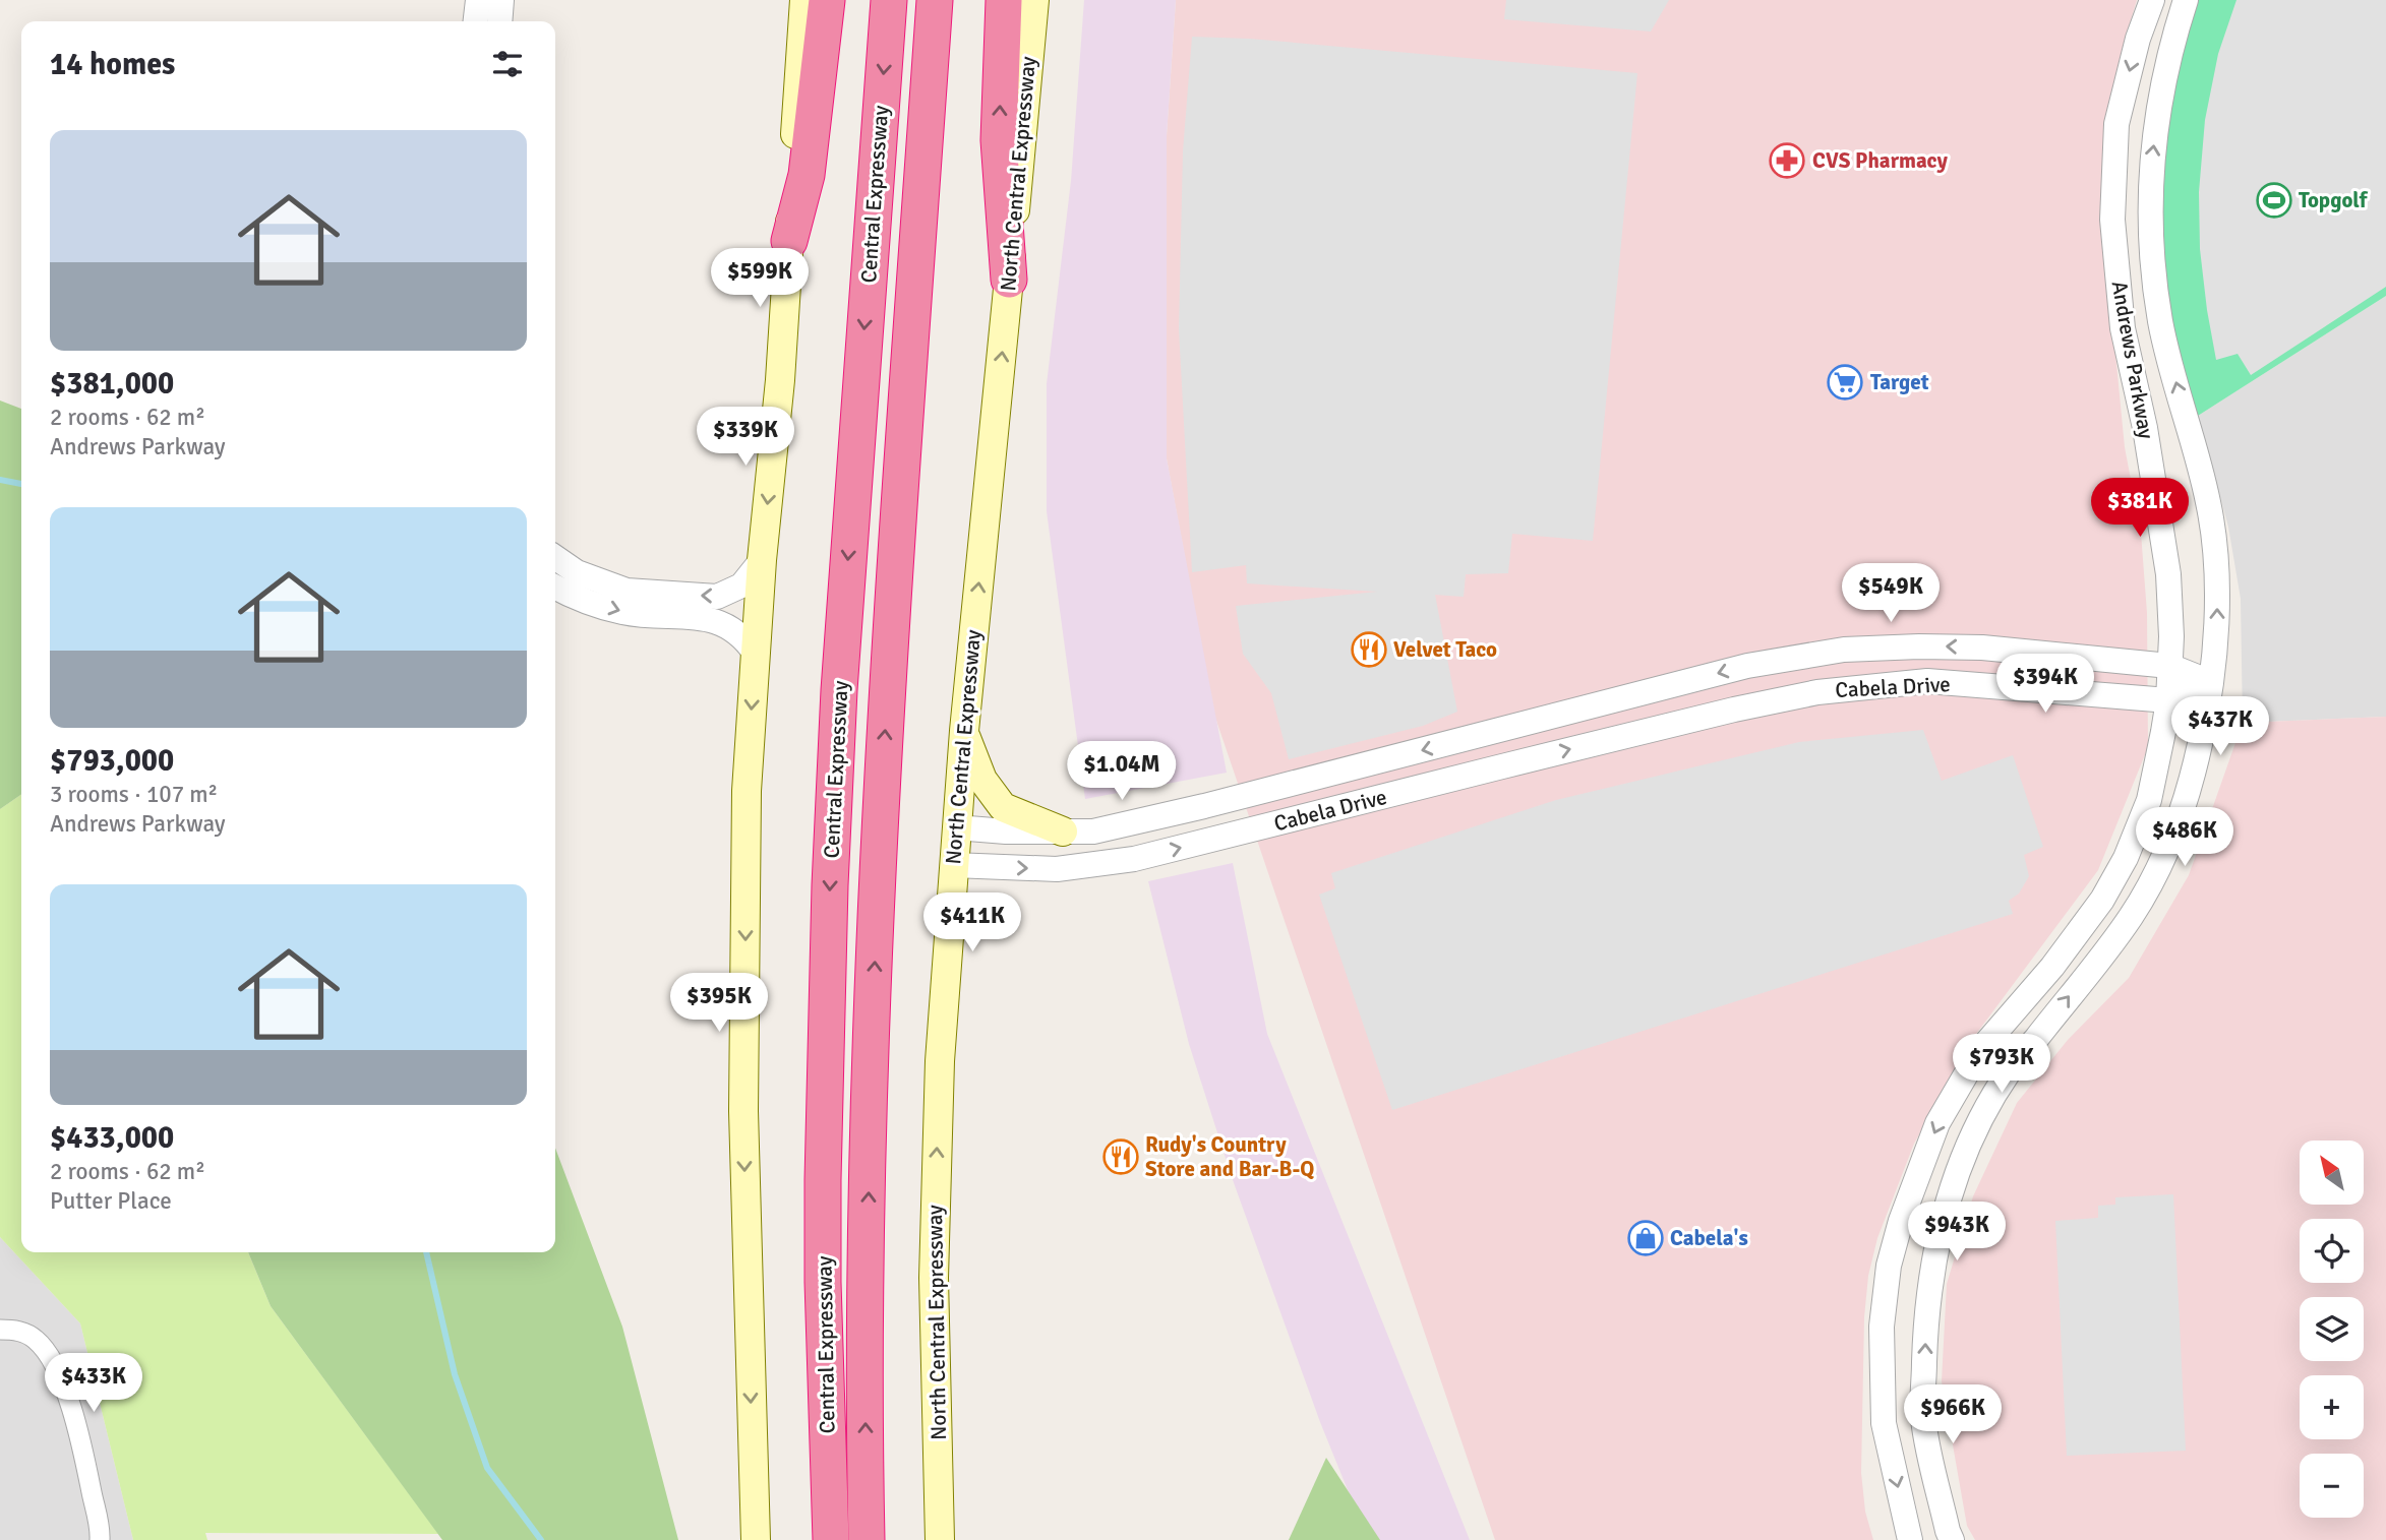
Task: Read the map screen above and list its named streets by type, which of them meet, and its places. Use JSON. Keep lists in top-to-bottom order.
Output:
{
  "streets": {
    "highway": ["Central Expressway"],
    "main road": ["North Central Expressway"],
    "street": ["Andrews Parkway", "Cabela Drive"]
  },
  "crossings": [
    ["North Central Expressway", "Cabela Drive"],
    ["Andrews Parkway", "Cabela Drive"]
  ],
  "places": {
    "pharmacy": ["CVS Pharmacy"],
    "sports": ["Topgolf"],
    "supermarket": ["Target"],
    "restaurant": ["Velvet Taco", "Rudy's Country Store and Bar-B-Q"],
    "shop": ["Cabela's"]
  },
  "north": "top left",
  "page": {
    "heading": "14 homes",
    "list": [
      {
        "name": "$381,000",
        "note": "2 rooms · 62 m² · Andrews Parkway"
      },
      {
        "name": "$793,000",
        "note": "3 rooms · 107 m² · Andrews Parkway"
      },
      {
        "name": "$433,000",
        "note": "2 rooms · 62 m² · Putter Place"
      }
    ],
    "price": [
      "$599K",
      "$339K",
      "$381K",
      "$549K",
      "$394K",
      "$437K",
      "$1.04M",
      "$486K",
      "$411K",
      "$395K",
      "$793K",
      "$943K",
      "$433K",
      "$966K"
    ],
    "map_buttons": ["+", "−"]
  }
}
